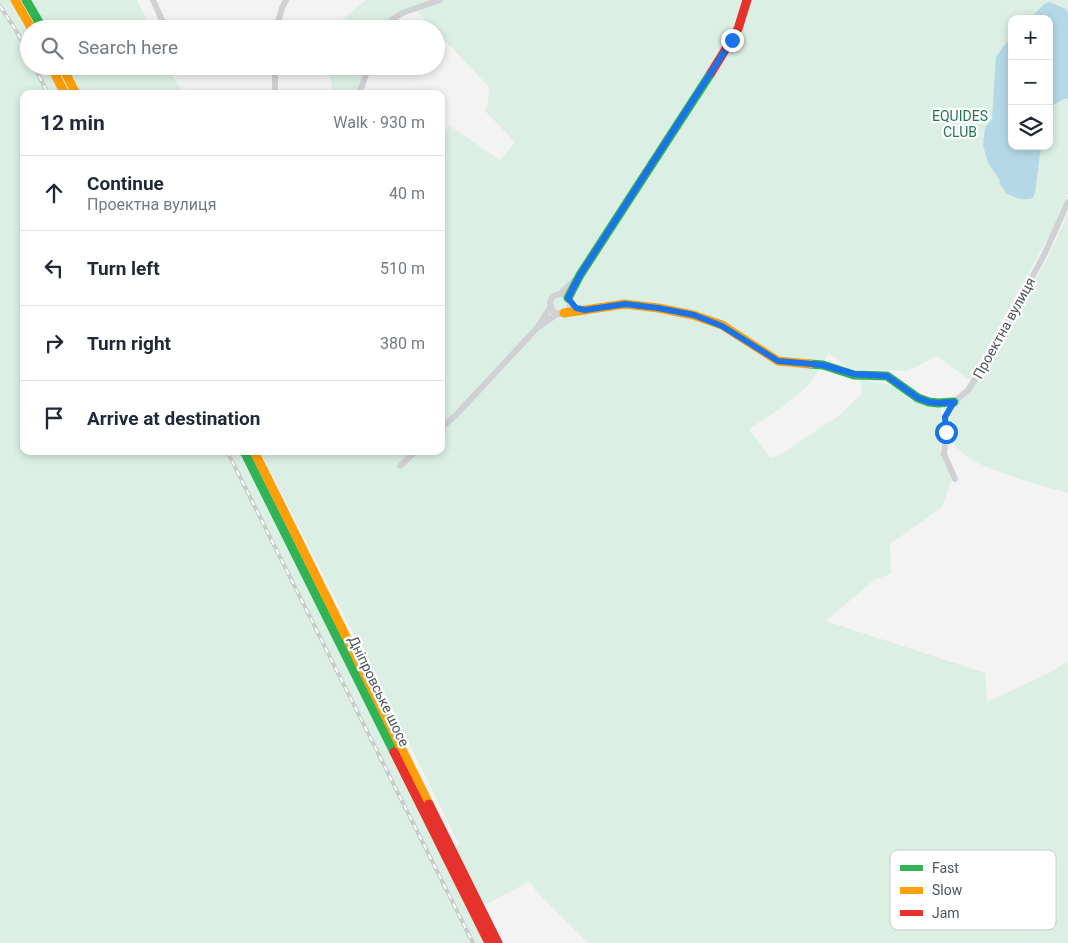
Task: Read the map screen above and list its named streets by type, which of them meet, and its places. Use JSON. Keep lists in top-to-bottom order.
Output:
{
  "streets": {
    "main road": ["Дніпровське шосе"],
    "street": ["Проектна вулиця"]
  },
  "parks": ["EQUIDES CLUB"],
  "legend": ["Fast", "Slow", "Jam"],
  "page": {
    "map_buttons": ["+", "−"],
    "search": "Search here",
    "heading": ["12 min", "Walk · 930 m"],
    "list": [
      ["Continue", "Проектна вулиця", "40 m"],
      ["Turn left", "510 m"],
      ["Turn right", "380 m"],
      "Arrive at destination"
    ]
  }
}
